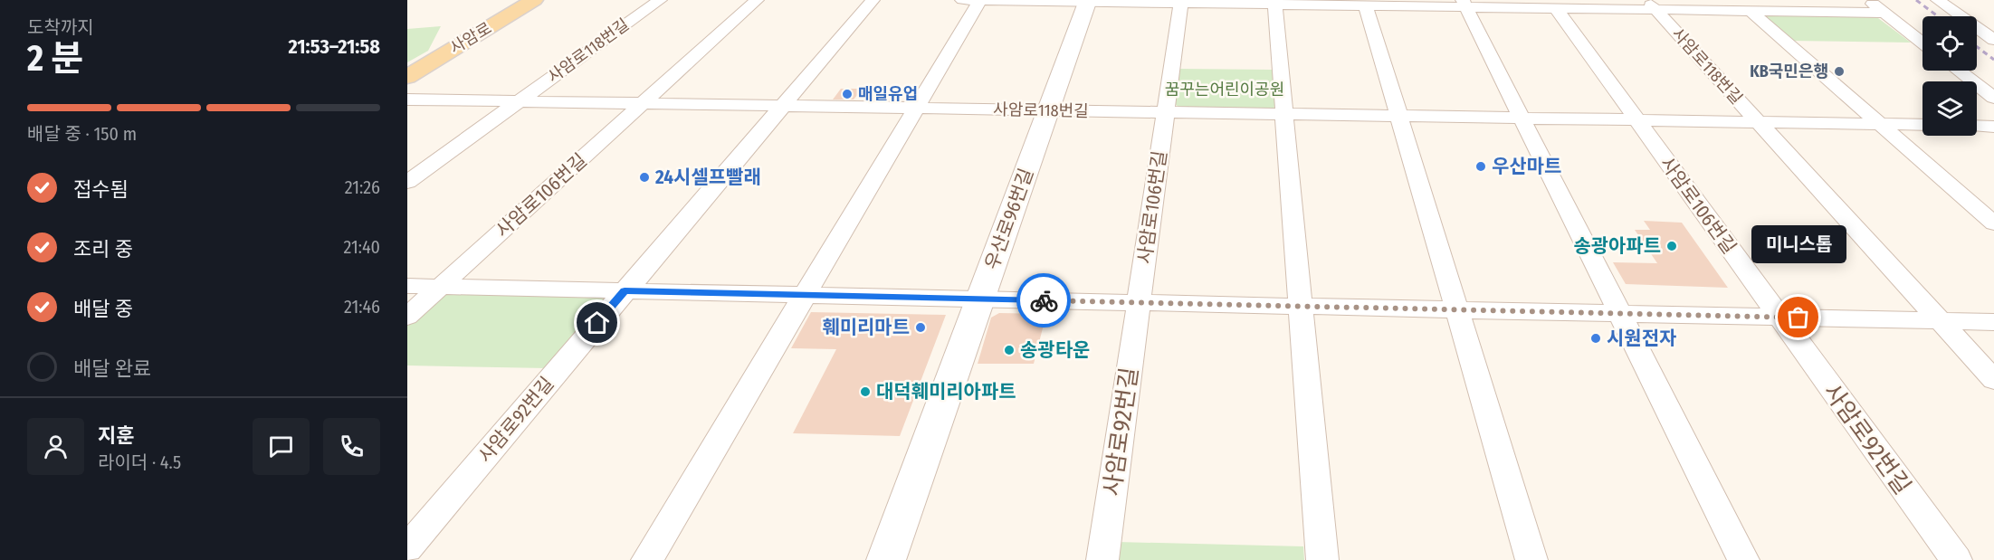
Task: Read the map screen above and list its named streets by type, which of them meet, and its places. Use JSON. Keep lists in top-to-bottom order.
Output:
{
  "streets": {
    "main road": ["사암로"],
    "street": [
      "사암로118번길",
      "사암로106번길",
      "우산로96번길",
      "사암로92번길"
    ]
  },
  "crossings": [
    ["사암로118번길", "사암로106번길"],
    ["사암로118번길", "우산로96번길"],
    ["사암로106번길", "사암로92번길"]
  ],
  "parks": ["꿈꾸는어린이공원"],
  "places": [
    "KB국민은행",
    "매일유업",
    "우산마트",
    "24시셀프빨래",
    "송광아파트",
    "미니스톱",
    "훼미리마트",
    "시원전자",
    "송광타운",
    "대덕훼미리아파트"
  ],
  "page": {
    "heading": ["2 분", "도착까지", "21:53–21:58"],
    "panel": ["지훈", "라이더 · 4.5"],
    "bar": "배달 중 · 150 m",
    "list": [
      ["접수됨", "21:26"],
      ["조리 중", "21:40"],
      ["배달 중", "21:46"],
      "배달 완료"
    ],
    "bubble": "미니스톱"
  }
}
